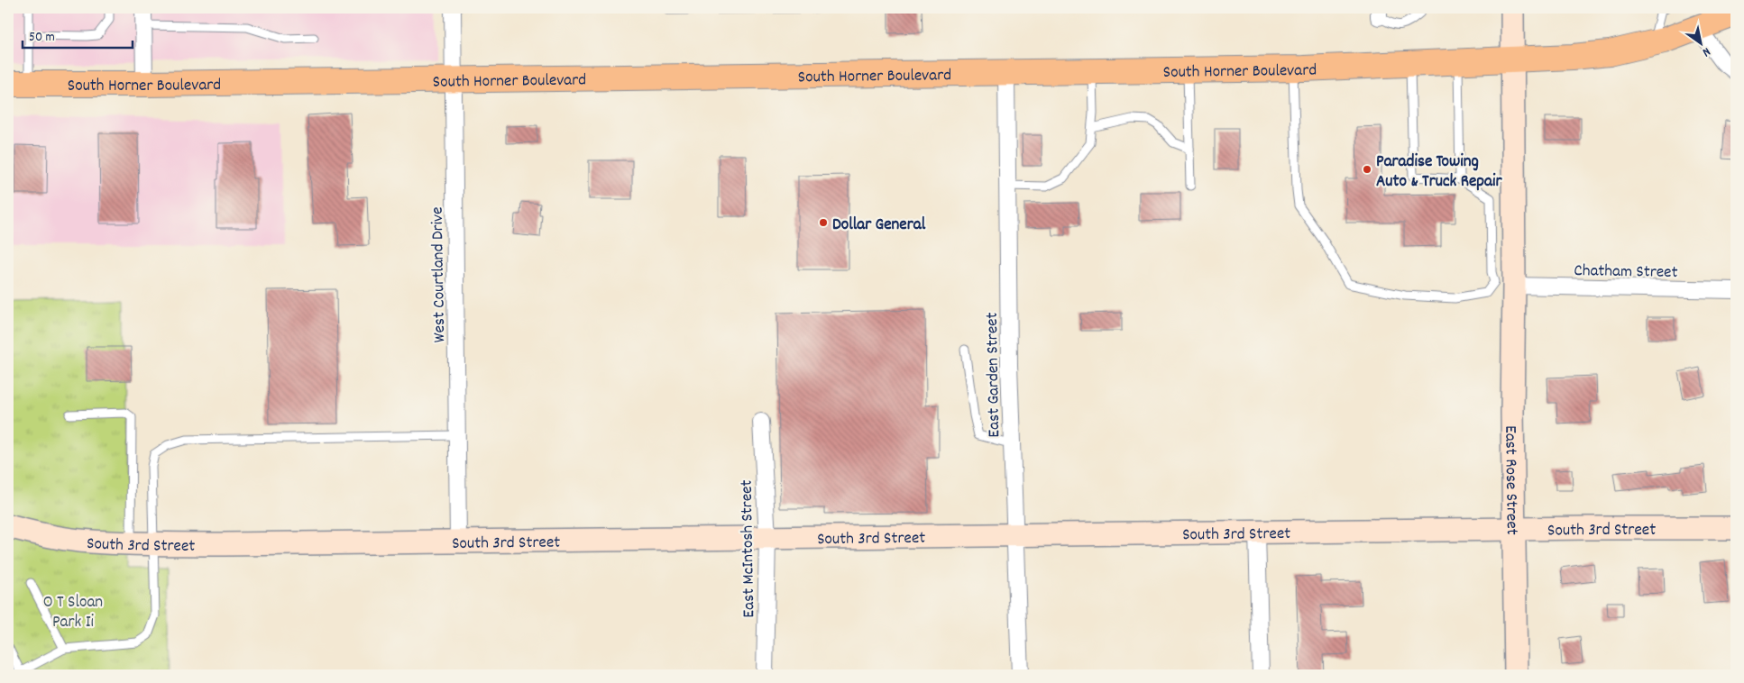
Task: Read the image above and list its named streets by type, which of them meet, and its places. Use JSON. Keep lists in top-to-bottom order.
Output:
{
  "streets": {
    "main road": ["South Horner Boulevard"],
    "street": [
      "Chatham Street",
      "West Courtland Drive",
      "East Garden Street",
      "East Rose Street",
      "South 3rd Street",
      "East McIntosh Street"
    ]
  },
  "crossings": [
    ["South Horner Boulevard", "West Courtland Drive"],
    ["South Horner Boulevard", "East Garden Street"],
    ["South Horner Boulevard", "East Rose Street"],
    ["Chatham Street", "East Rose Street"],
    ["West Courtland Drive", "South 3rd Street"],
    ["East Garden Street", "South 3rd Street"],
    ["East Rose Street", "South 3rd Street"],
    ["South 3rd Street", "East McIntosh Street"]
  ],
  "parks": ["O T Sloan Park Ii"],
  "places": ["Paradise Towing Auto & Truck Repair", "Dollar General"],
  "scale_bar": "50 m",
  "north": "bottom right"
}
